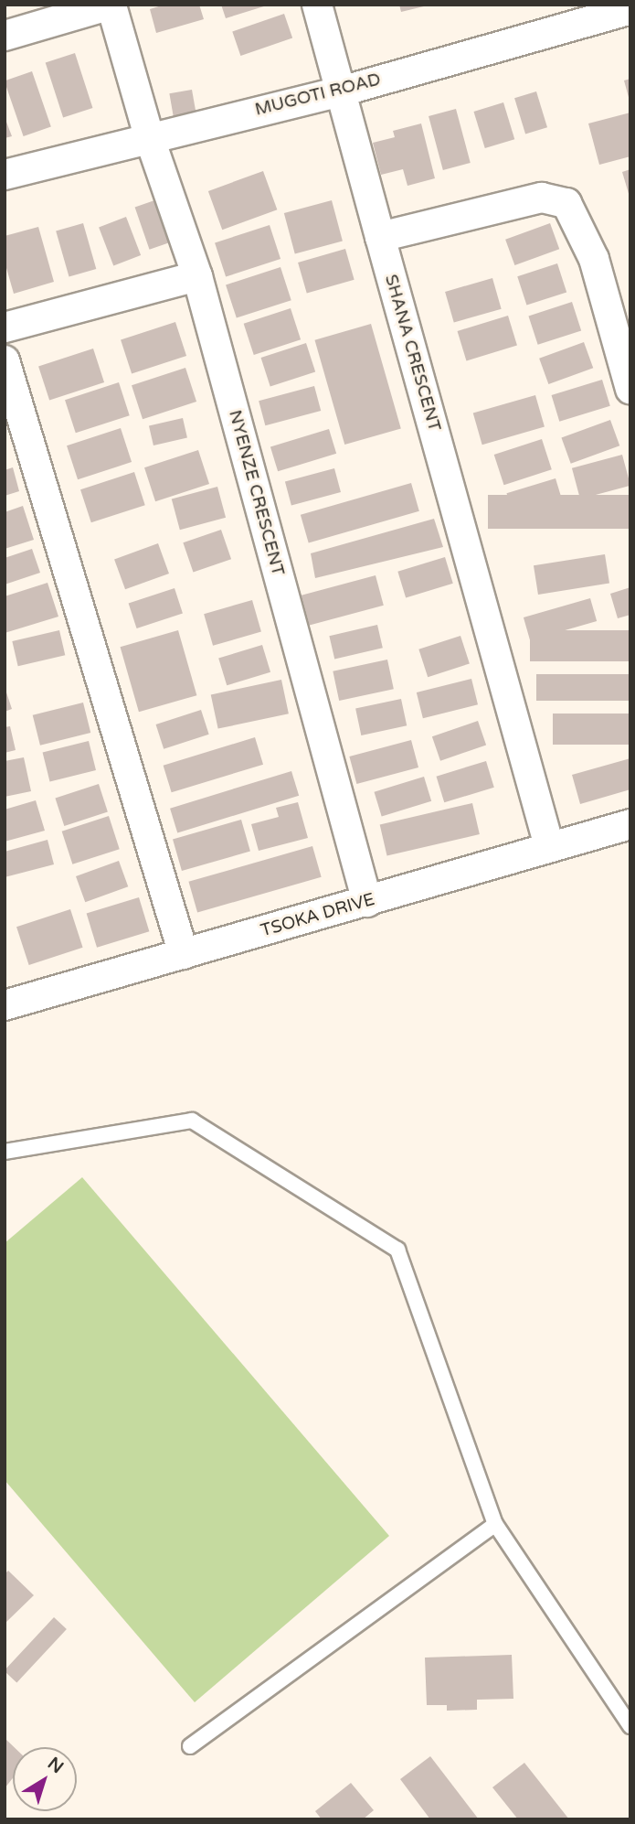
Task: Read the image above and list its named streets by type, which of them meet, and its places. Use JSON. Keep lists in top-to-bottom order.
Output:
{
  "streets": {
    "street": [
      "MUGOTI ROAD",
      "SHANA CRESCENT",
      "NYENZE CRESCENT",
      "TSOKA DRIVE"
    ]
  },
  "crossings": [
    ["MUGOTI ROAD", "SHANA CRESCENT"],
    ["MUGOTI ROAD", "NYENZE CRESCENT"],
    ["SHANA CRESCENT", "TSOKA DRIVE"],
    ["NYENZE CRESCENT", "TSOKA DRIVE"]
  ],
  "north": "top right"
}
